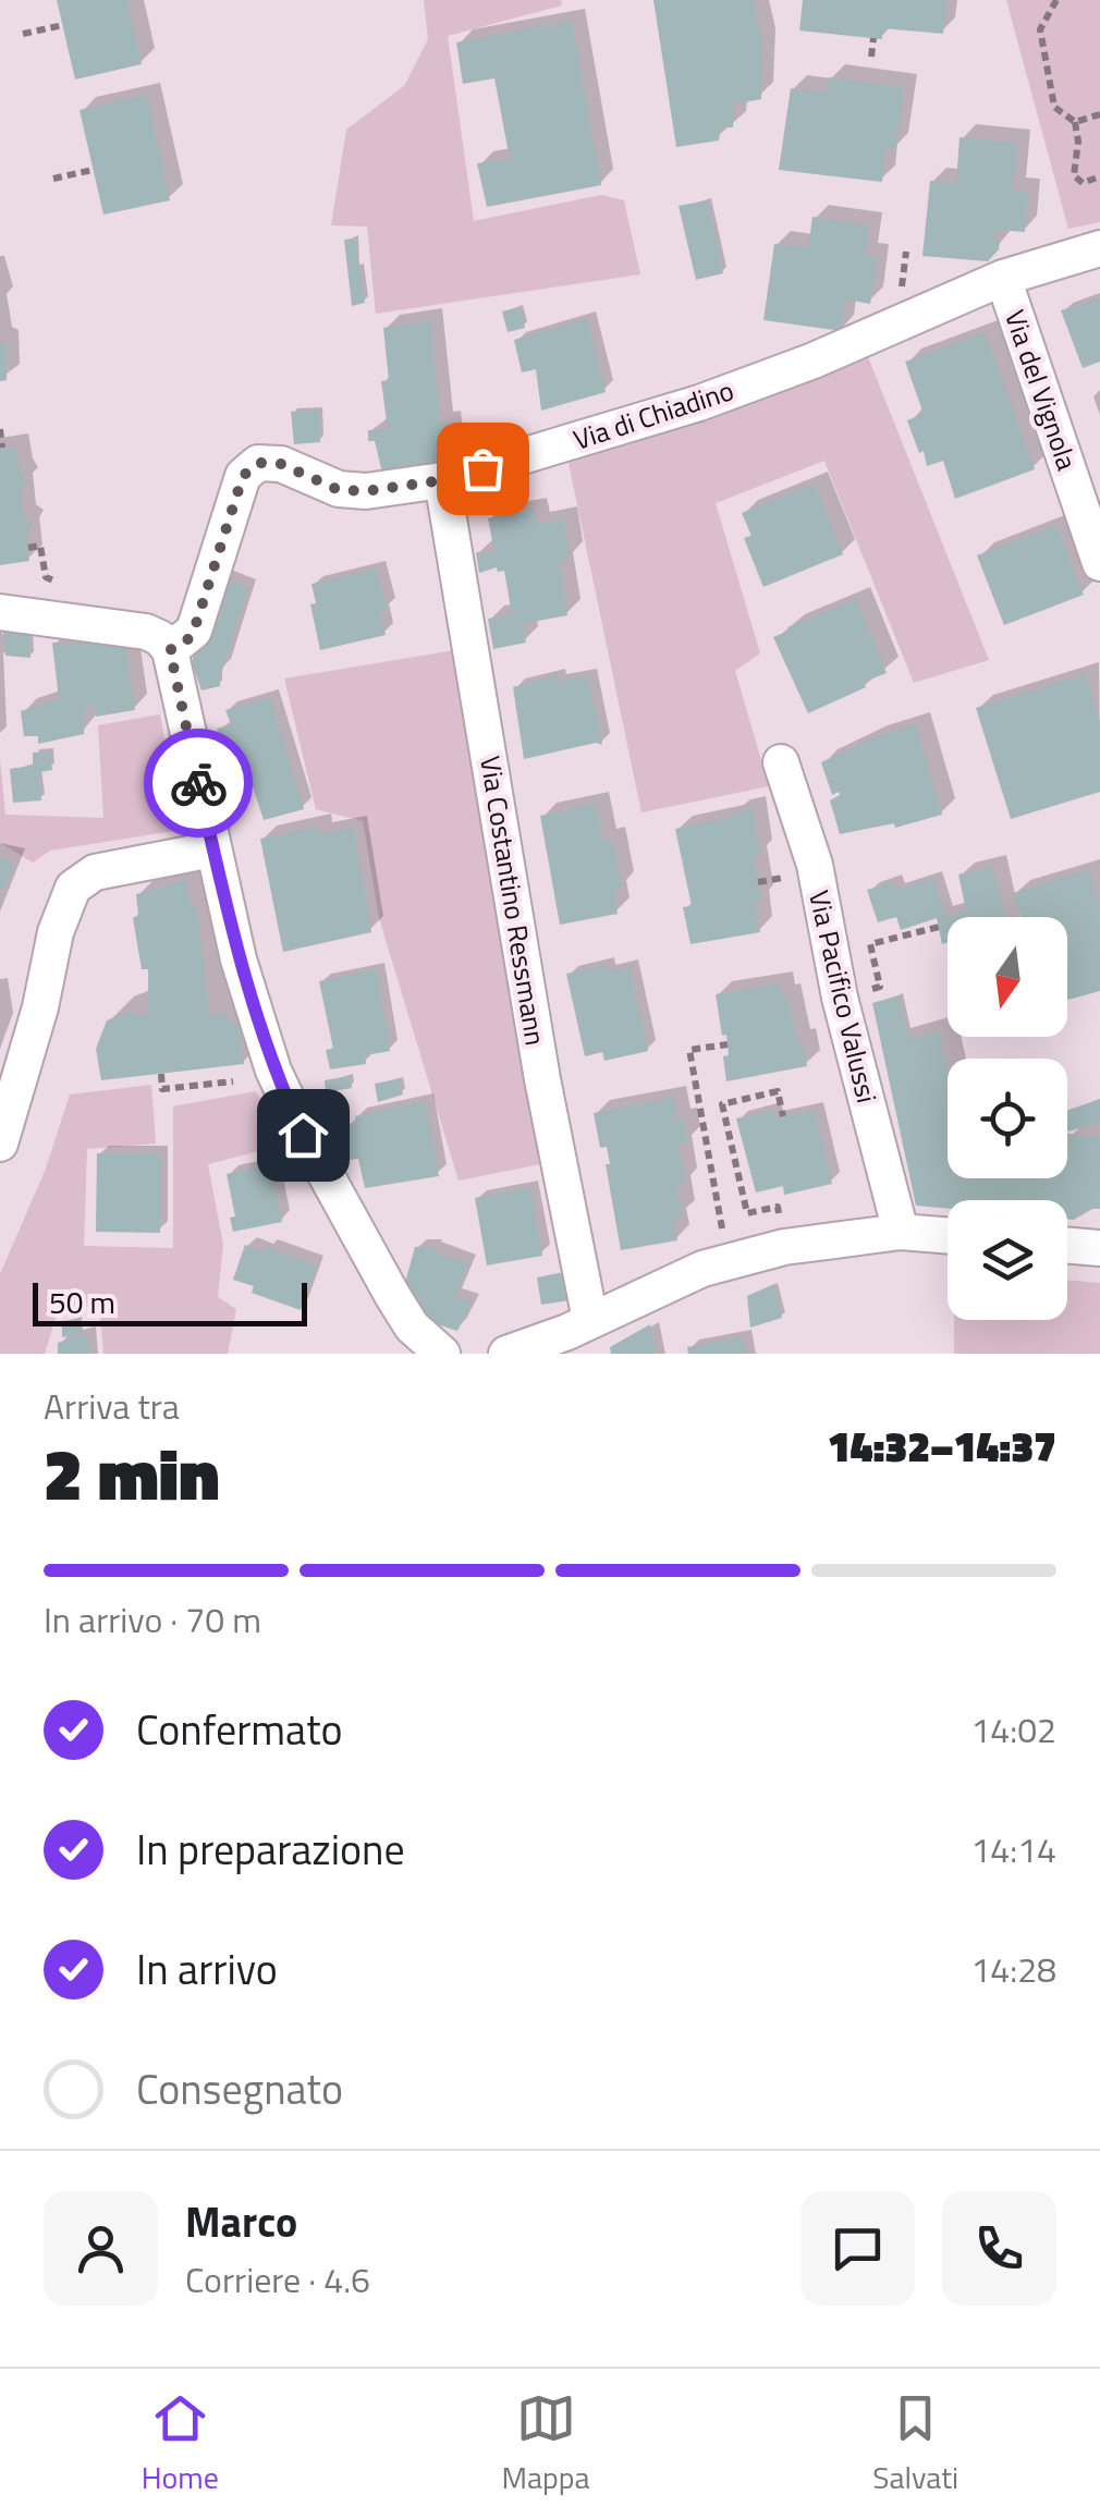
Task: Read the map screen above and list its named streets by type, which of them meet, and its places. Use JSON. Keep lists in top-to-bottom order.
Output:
{
  "streets": {
    "street": [
      "Via del Vignola",
      "Via di Chiadino",
      "Via Costantino Ressmann",
      "Via Pacifico Valussi"
    ]
  },
  "crossings": [
    ["Via del Vignola", "Via di Chiadino"],
    ["Via di Chiadino", "Via Costantino Ressmann"]
  ],
  "scale_bar": "50 m",
  "north": "bottom",
  "page": {
    "scale": "50 m",
    "heading": ["2 min", "Arriva tra", "14:32–14:37"],
    "panel": ["Marco", "Corriere · 4.6"],
    "bar": "In arrivo · 70 m",
    "list": [
      ["Confermato", "14:02"],
      ["In preparazione", "14:14"],
      ["In arrivo", "14:28"],
      "Consegnato"
    ],
    "tabs": ["Home", "Mappa", "Salvati"]
  }
}
